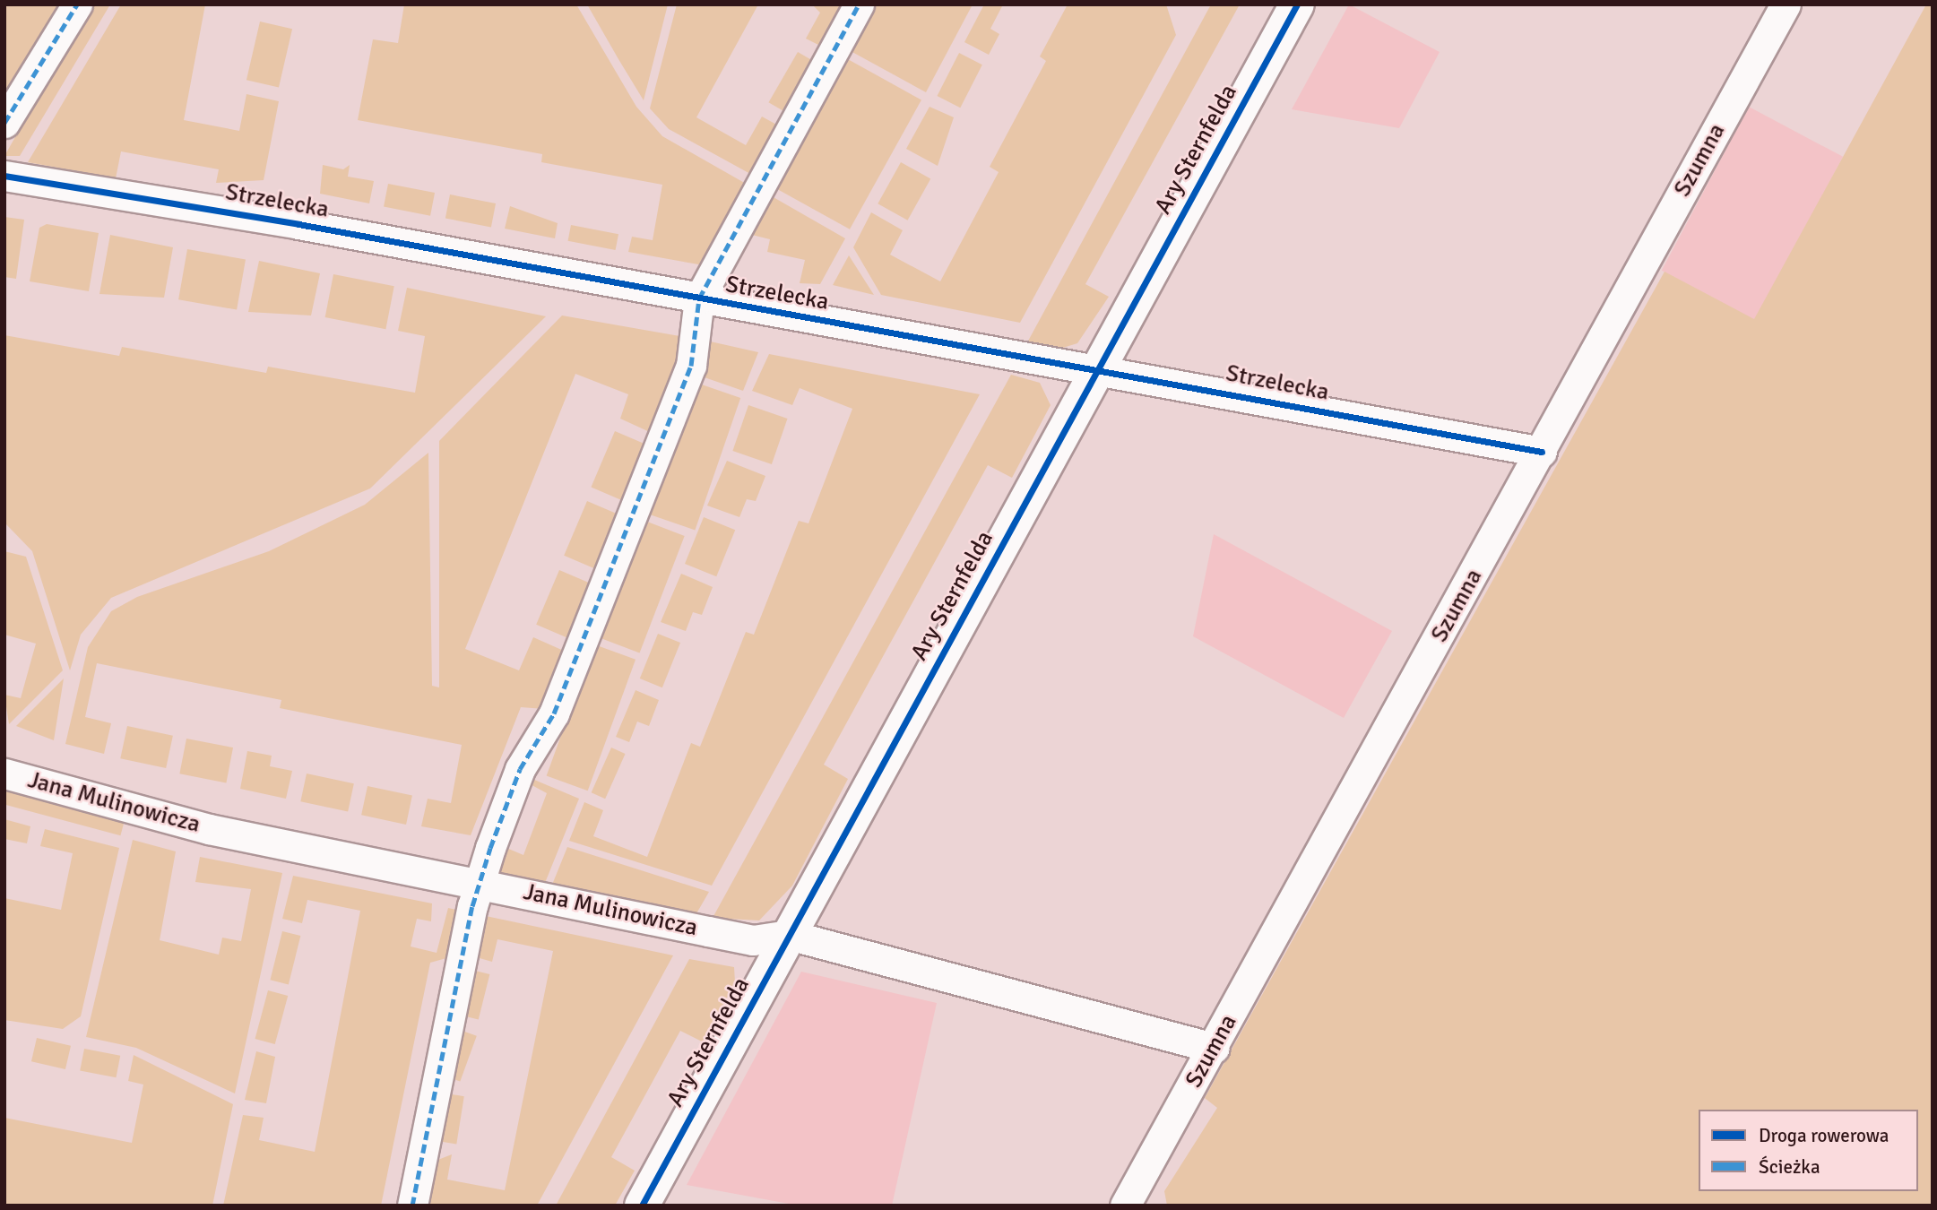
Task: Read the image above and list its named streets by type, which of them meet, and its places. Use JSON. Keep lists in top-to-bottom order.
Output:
{
  "streets": {
    "street": [
      "Ary Sternfelda",
      "Szumna",
      "Strzelecka",
      "Jana Mulinowicza"
    ]
  },
  "crossings": [
    ["Ary Sternfelda", "Strzelecka"],
    ["Ary Sternfelda", "Jana Mulinowicza"],
    ["Szumna", "Strzelecka"],
    ["Szumna", "Jana Mulinowicza"]
  ],
  "legend": ["Droga rowerowa", "Ścieżka"]
}
